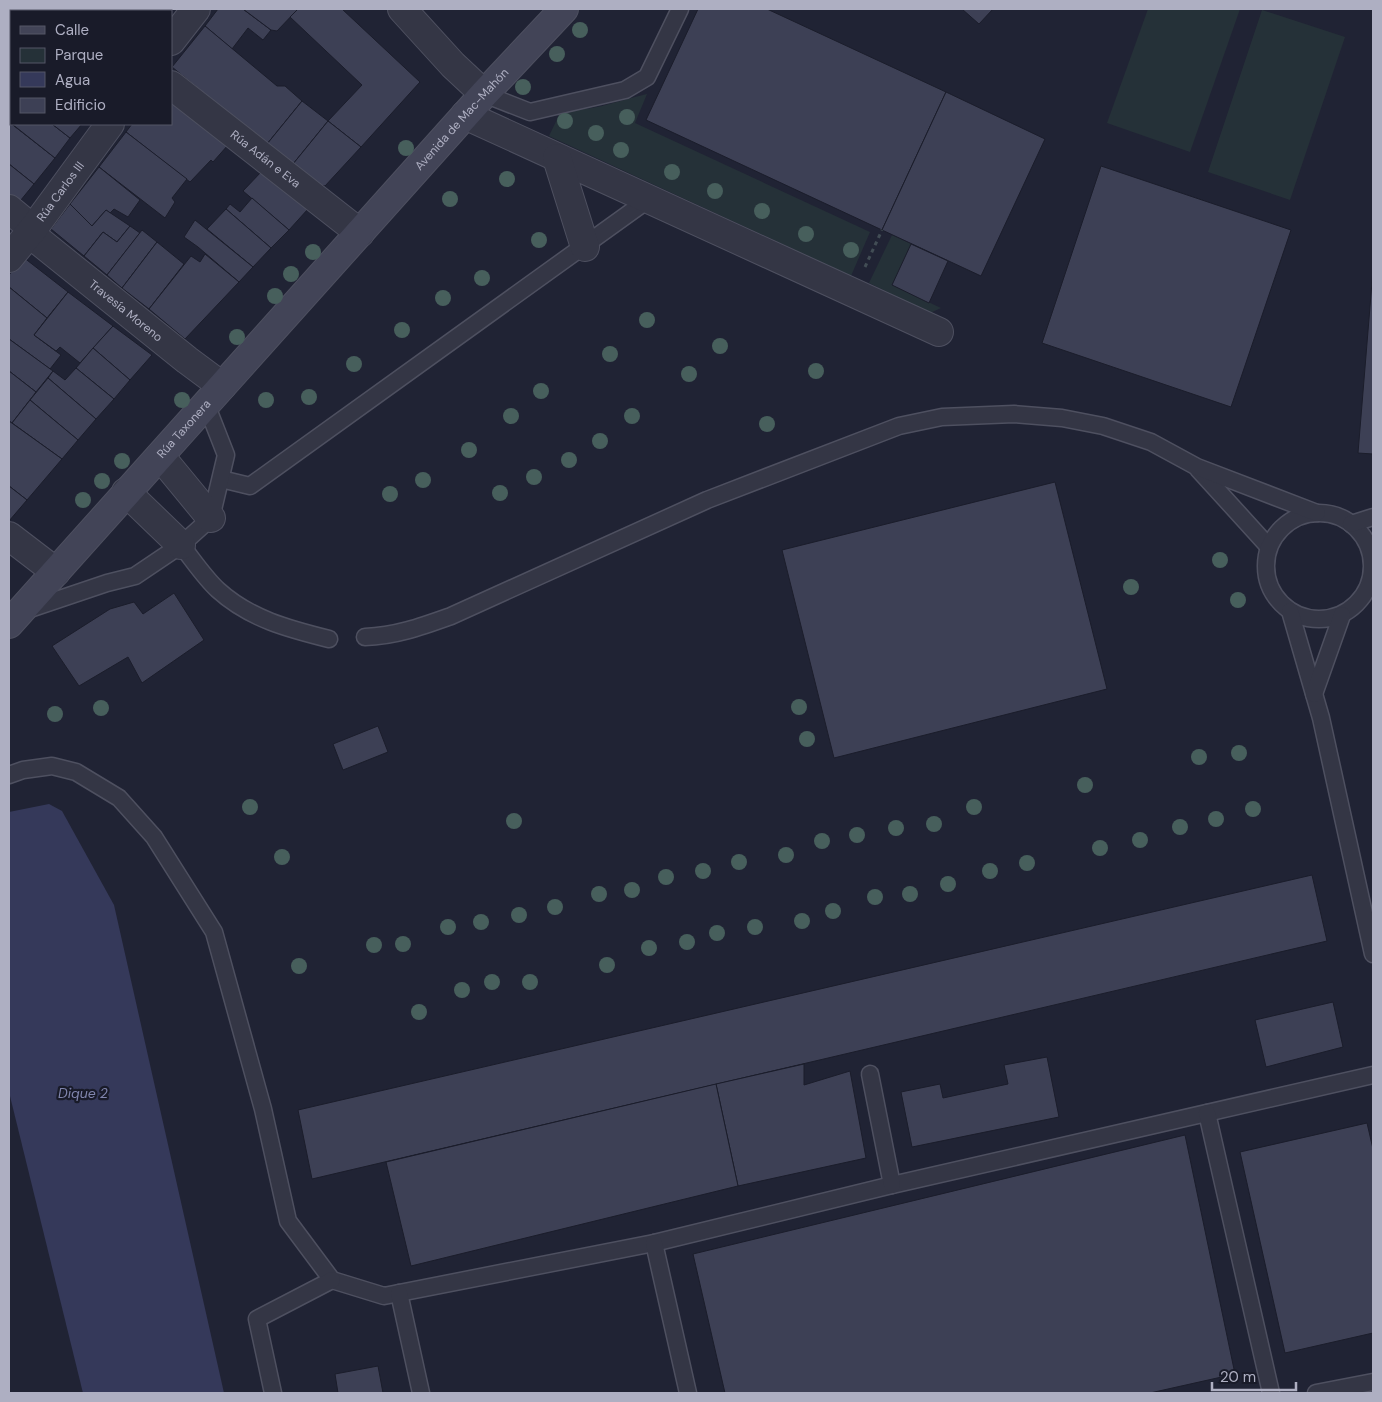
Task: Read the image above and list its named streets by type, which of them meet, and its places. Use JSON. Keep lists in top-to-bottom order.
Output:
{
  "streets": {
    "street": [
      "Avenida de Mac-Mahón",
      "Rúa Adán e Eva",
      "Rúa Carlos III",
      "Travesía Moreno",
      "Rúa Taxonera"
    ]
  },
  "crossings": [
    ["Avenida de Mac-Mahón", "Rúa Adán e Eva"],
    ["Avenida de Mac-Mahón", "Rúa Taxonera"],
    ["Rúa Adán e Eva", "Rúa Taxonera"],
    ["Rúa Carlos III", "Travesía Moreno"],
    ["Travesía Moreno", "Rúa Taxonera"]
  ],
  "water": ["Dique 2"],
  "legend": [
    "Calle",
    "Parque",
    "Agua",
    "Edificio"
  ],
  "scale_bar": "20 m"
}
